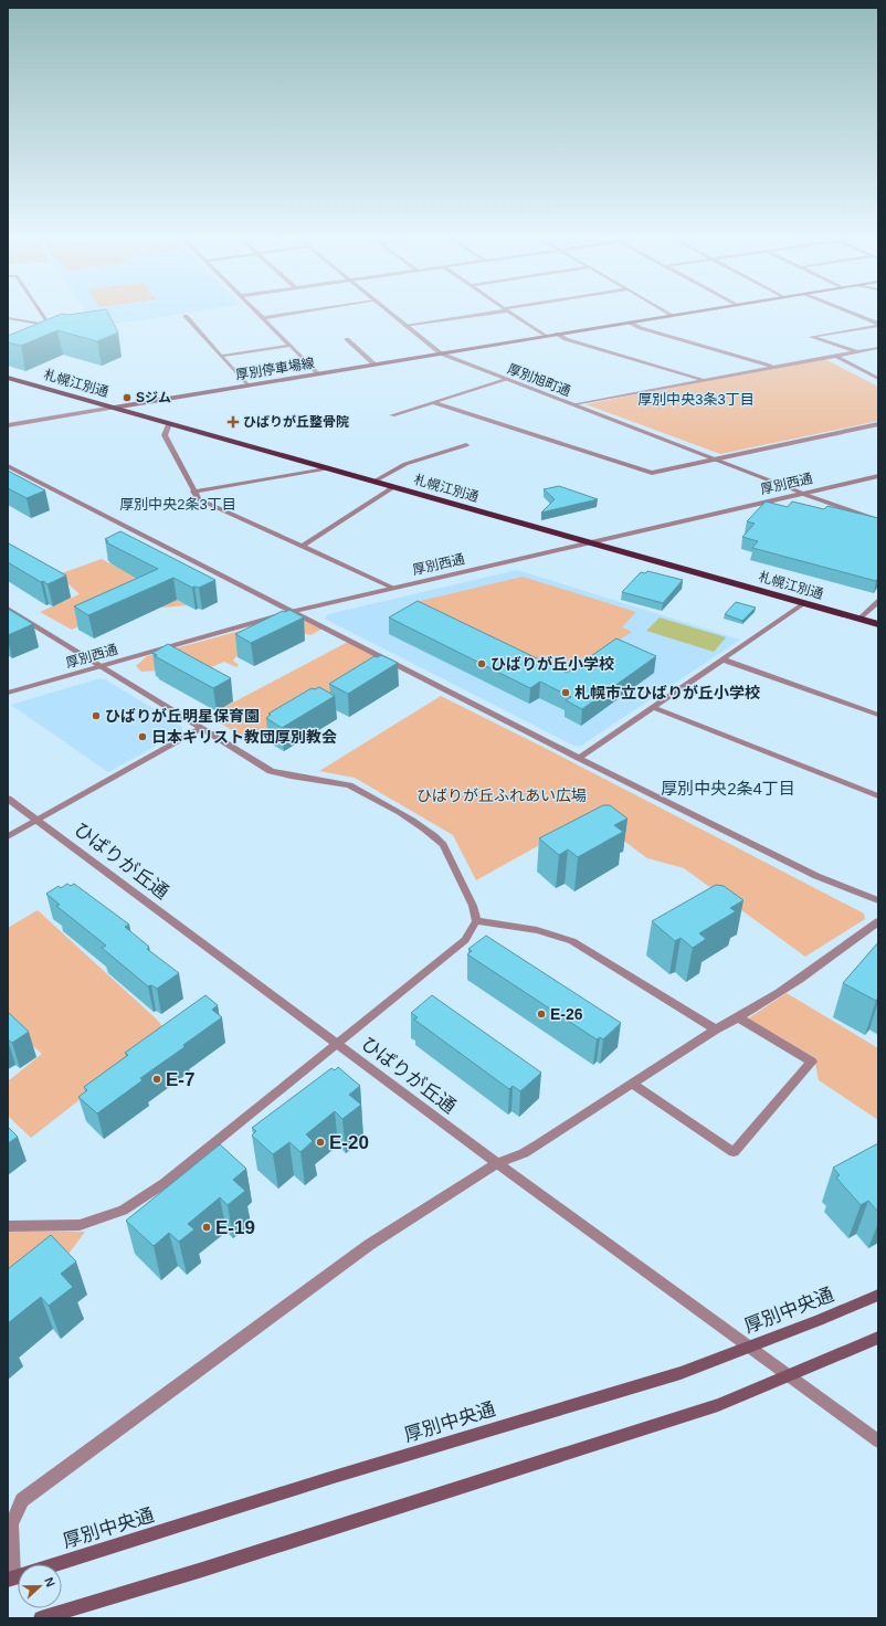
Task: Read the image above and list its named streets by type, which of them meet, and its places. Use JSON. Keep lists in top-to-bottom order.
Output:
{
  "streets": {
    "highway": ["札幌江別通"],
    "main road": ["厚別停車場線", "厚別中央通"],
    "street": ["厚別旭町通", "厚別西通", "ひばりが丘通"]
  },
  "crossings": [
    ["厚別停車場線", "厚別旭町通"],
    ["厚別停車場線", "札幌江別通"],
    ["厚別旭町通", "厚別西通"],
    ["札幌江別通", "厚別西通"],
    ["ひばりが丘通", "厚別中央通"]
  ],
  "districts": ["厚別中央3条3丁目", "厚別中央2条3丁目", "厚別中央2条4丁目"],
  "parks": ["ひばりが丘ふれあい広場"],
  "places": {
    "other": [
      "Sジム",
      "ひばりが丘小学校",
      "札幌市立ひばりが丘小学校",
      "ひばりが丘明星保育園",
      "日本キリスト教団厚別教会",
      "E-26",
      "E-7",
      "E-20",
      "E-19"
    ],
    "health": ["ひばりが丘整骨院"]
  },
  "north": "right"
}
